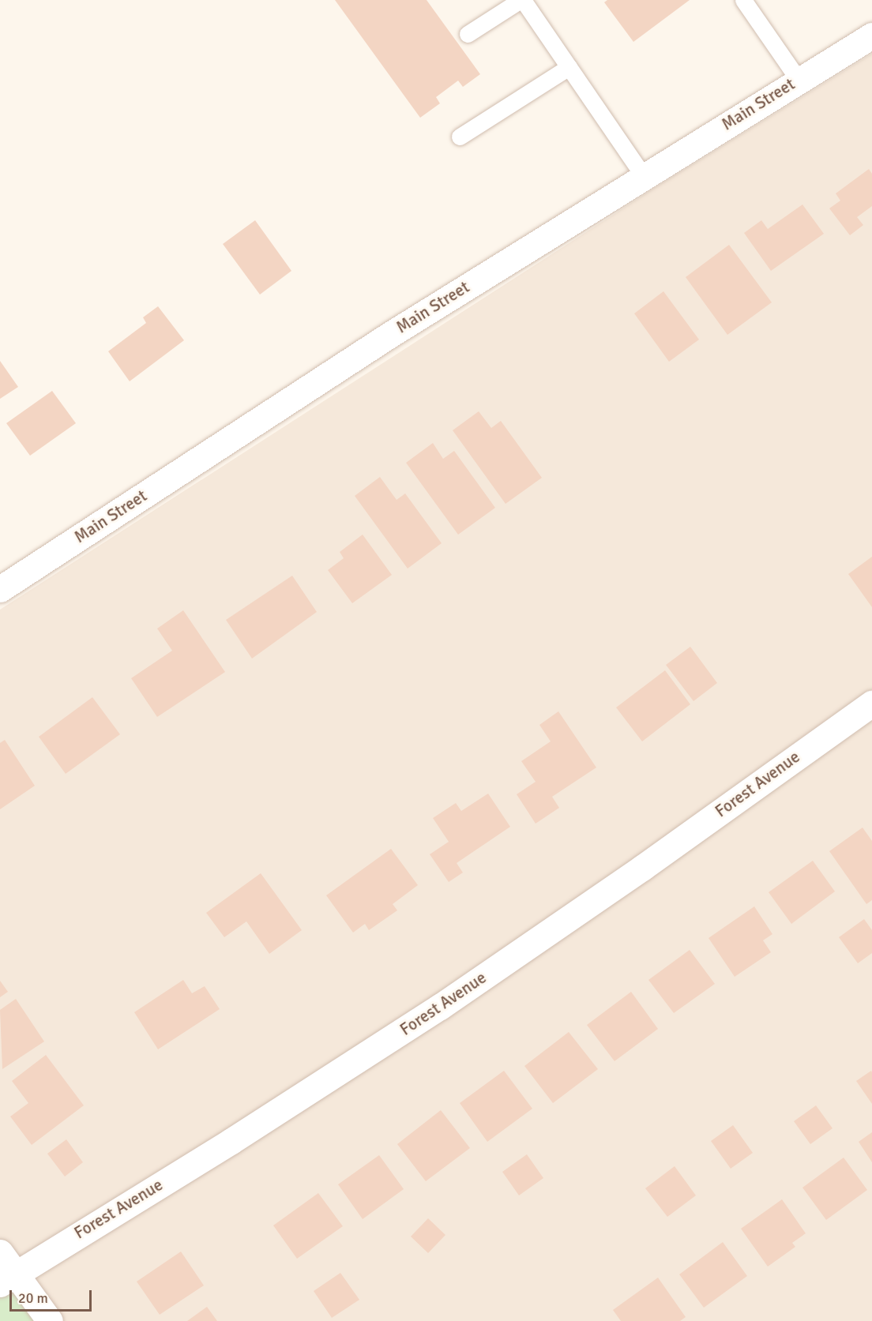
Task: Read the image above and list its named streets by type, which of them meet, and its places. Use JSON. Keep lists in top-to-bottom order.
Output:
{
  "streets": {
    "street": ["Main Street", "Forest Avenue"]
  },
  "scale_bar": "20 m"
}
